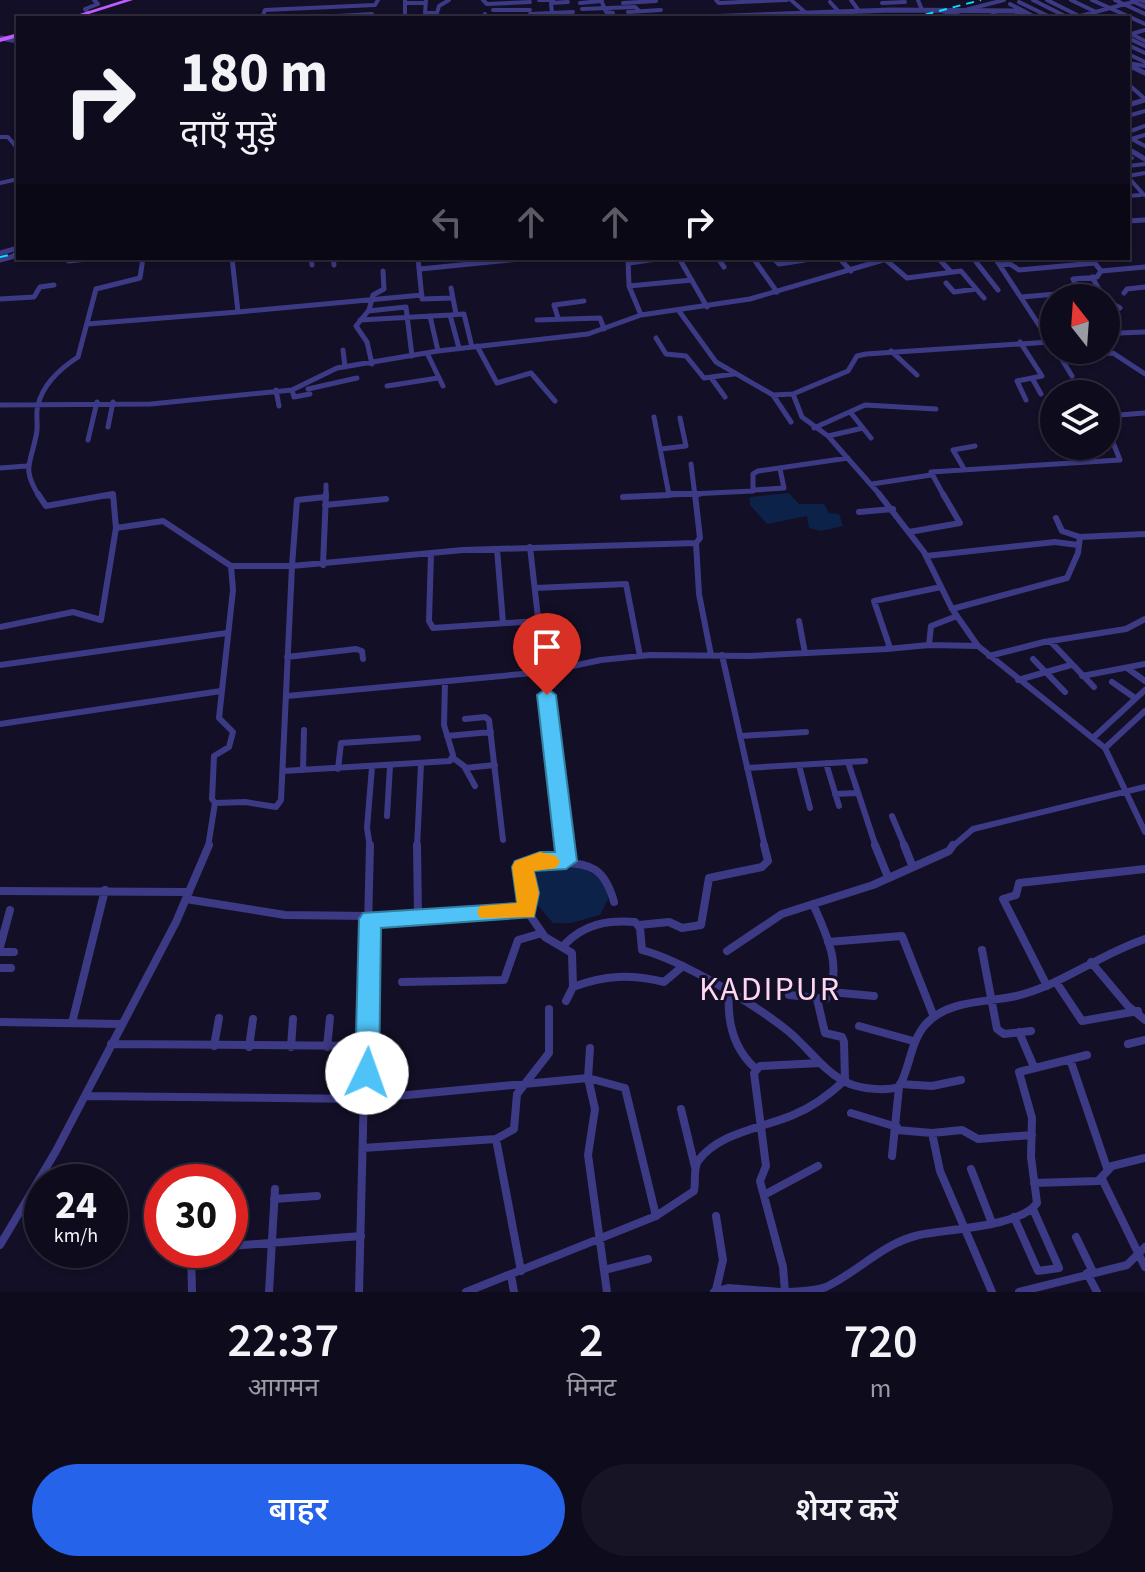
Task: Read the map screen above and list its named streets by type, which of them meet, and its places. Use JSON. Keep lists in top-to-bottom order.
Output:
{
  "districts": ["KADIPUR"],
  "north": "top",
  "page": {
    "turn": ["180 m", "दाएँ मुड़ें"],
    "speed": "24 km/h",
    "limit": "30",
    "eta": [
      "22:37",
      "आगमन",
      "2",
      "मिनट",
      "720",
      "m"
    ],
    "buttons": ["बाहर", "शेयर करें"]
  }
}
